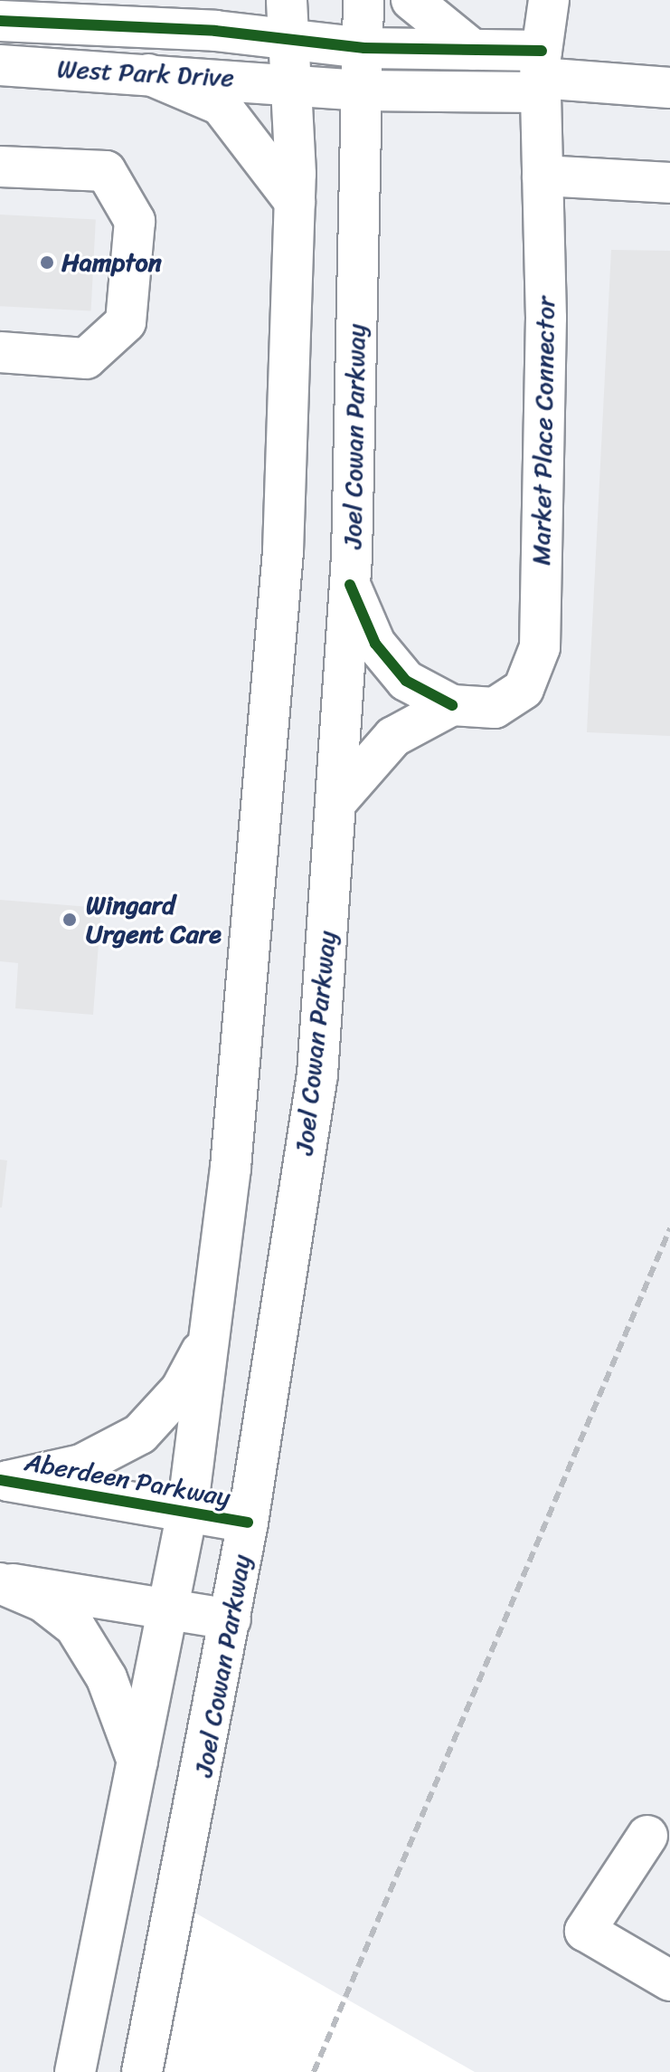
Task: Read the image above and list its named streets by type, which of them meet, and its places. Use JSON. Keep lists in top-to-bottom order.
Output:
{
  "streets": {
    "main road": [
      "West Park Drive",
      "Market Place Connector",
      "Joel Cowan Parkway",
      "Aberdeen Parkway"
    ]
  },
  "crossings": [
    ["Market Place Connector", "Joel Cowan Parkway"],
    ["Joel Cowan Parkway", "Aberdeen Parkway"]
  ],
  "places": ["Hampton", "Wingard Urgent Care"]
}
